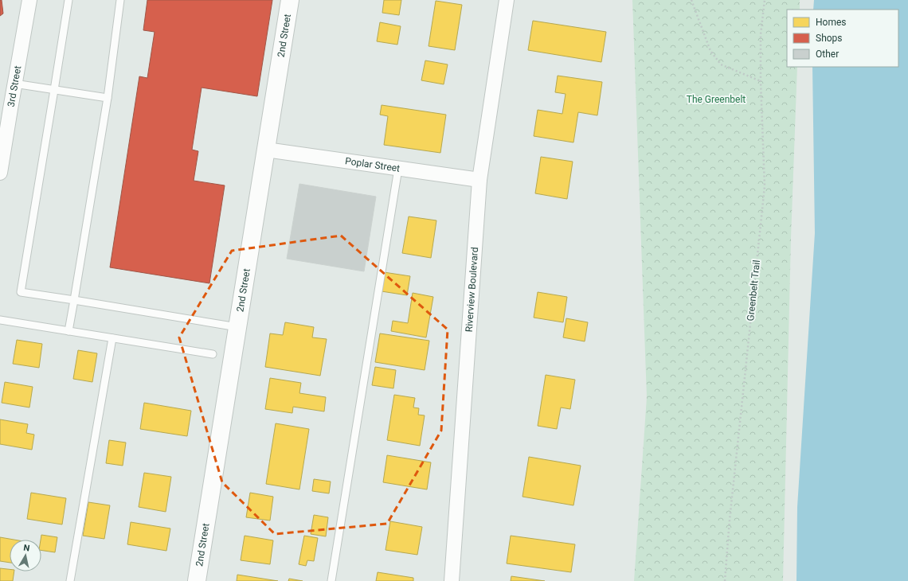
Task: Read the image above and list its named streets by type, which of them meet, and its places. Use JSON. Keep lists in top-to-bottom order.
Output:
{
  "streets": {
    "street": [
      "2nd Street",
      "3rd Street",
      "Poplar Street",
      "Riverview Boulevard"
    ],
    "path": ["Greenbelt Trail"]
  },
  "crossings": [
    ["2nd Street", "Poplar Street"],
    ["Poplar Street", "Riverview Boulevard"]
  ],
  "parks": ["The Greenbelt"],
  "legend": ["Homes", "Shops", "Other"],
  "north": "top"
}
